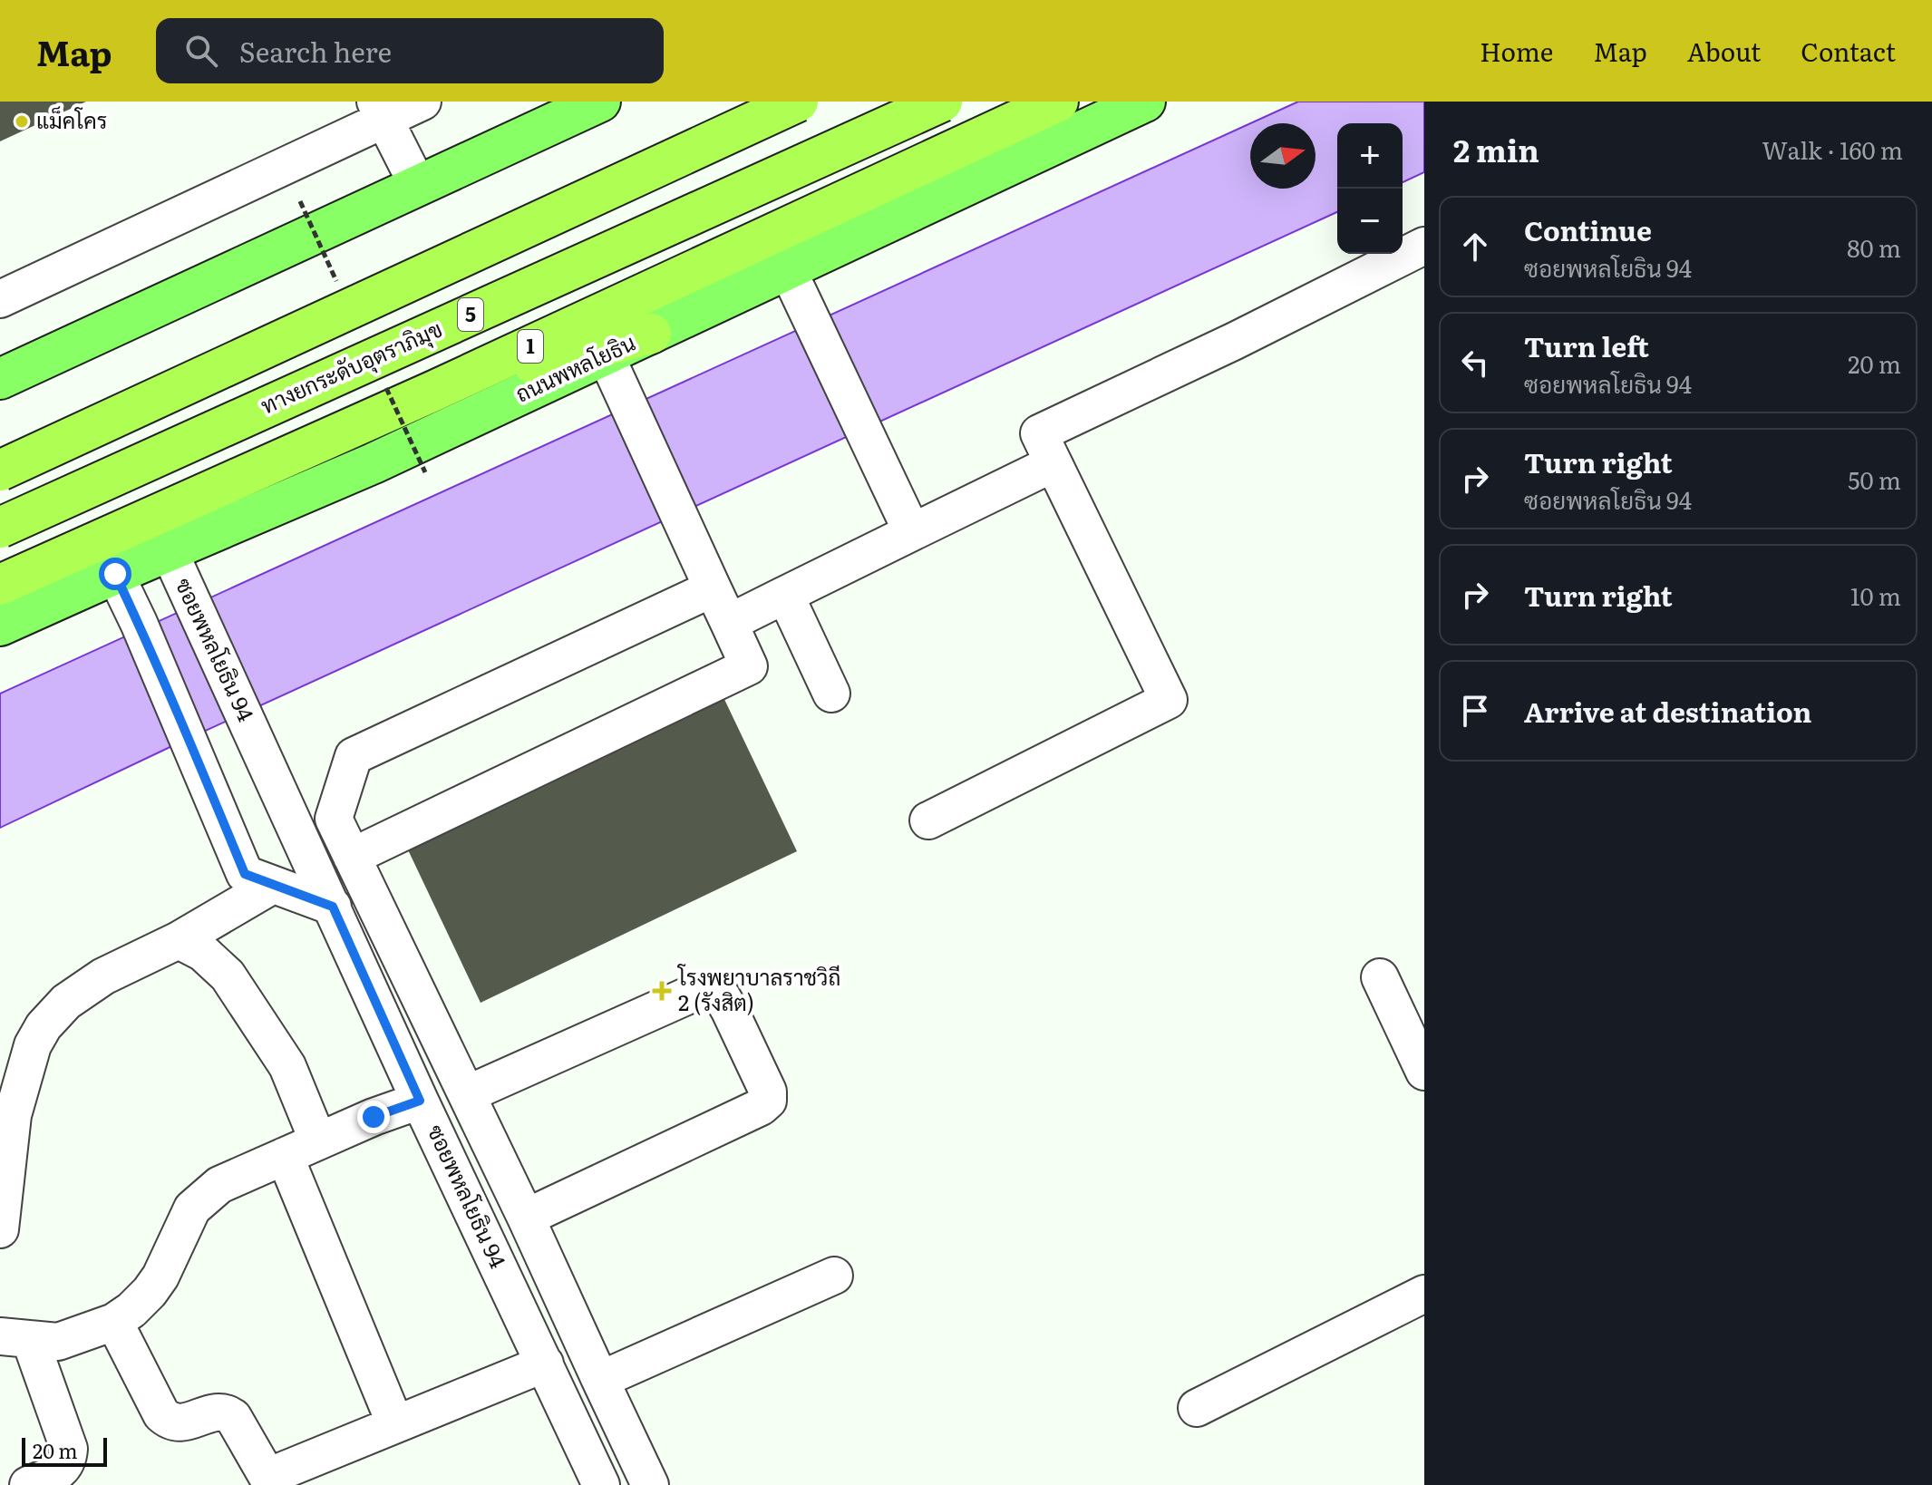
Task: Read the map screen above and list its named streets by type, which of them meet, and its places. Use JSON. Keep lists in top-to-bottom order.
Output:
{
  "streets": {
    "highway": [
      "5",
      "1",
      "ทางยกระดับอุตราภิมุข",
      "ถนนพหลโยธิน"
    ],
    "street": ["ซอยพหลโยธิน 94"]
  },
  "crossings": [
    ["ถนนพหลโยธิน", "ซอยพหลโยธิน 94"]
  ],
  "places": {
    "other": ["แม็คโคร"],
    "health": ["โรงพยาบาลราชวิถี 2 (รังสิต)"]
  },
  "scale_bar": "20 m",
  "north": "right",
  "page": {
    "header": "Map",
    "search": "Search here",
    "nav": [
      "Home",
      "Map",
      "About",
      "Contact"
    ],
    "heading": ["2 min", "Walk · 160 m"],
    "map_buttons": ["+", "−"],
    "list": [
      ["Continue", "ซอยพหลโยธิน 94", "80 m"],
      ["Turn left", "ซอยพหลโยธิน 94", "20 m"],
      ["Turn right", "ซอยพหลโยธิน 94", "50 m"],
      ["Turn right", "10 m"],
      "Arrive at destination"
    ],
    "scale": "20 m"
  }
}
